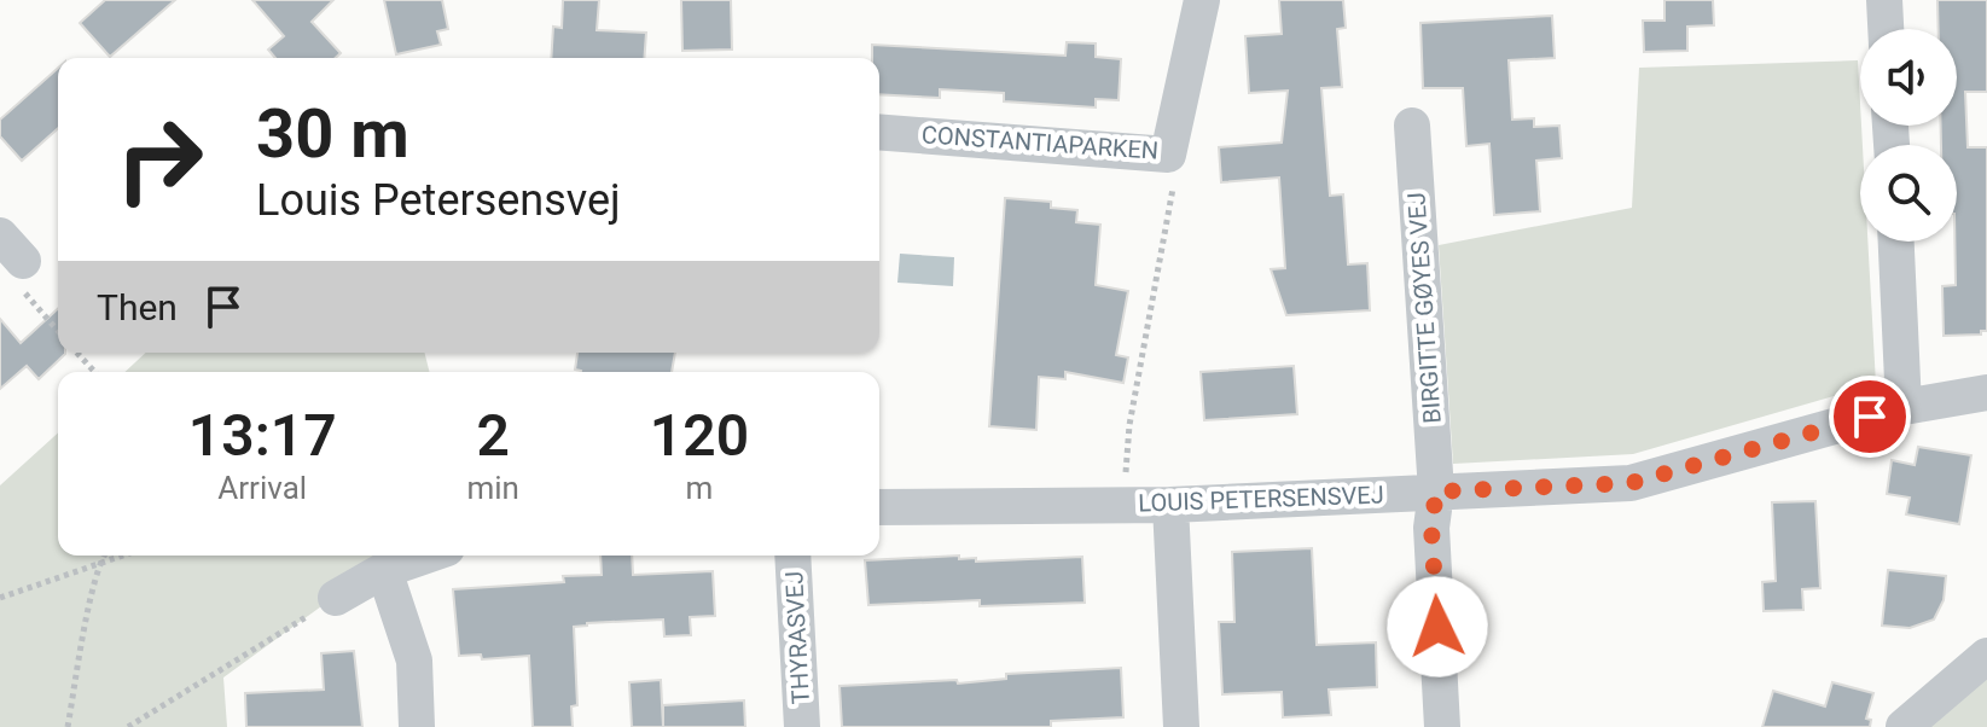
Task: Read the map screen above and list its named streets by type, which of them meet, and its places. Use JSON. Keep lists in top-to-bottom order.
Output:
{
  "streets": {
    "street": [
      "CONSTANTIAPARKEN",
      "BIRGITTE GØYES VEJ",
      "LOUIS PETERSENSVEJ",
      "THYRASVEJ"
    ]
  },
  "crossings": [
    ["BIRGITTE GØYES VEJ", "LOUIS PETERSENSVEJ"]
  ],
  "page": {
    "turn": ["30 m", "Louis Petersensvej"],
    "then": "Then",
    "eta": [
      "13:17",
      "Arrival",
      "2",
      "min",
      "120",
      "m"
    ]
  }
}
